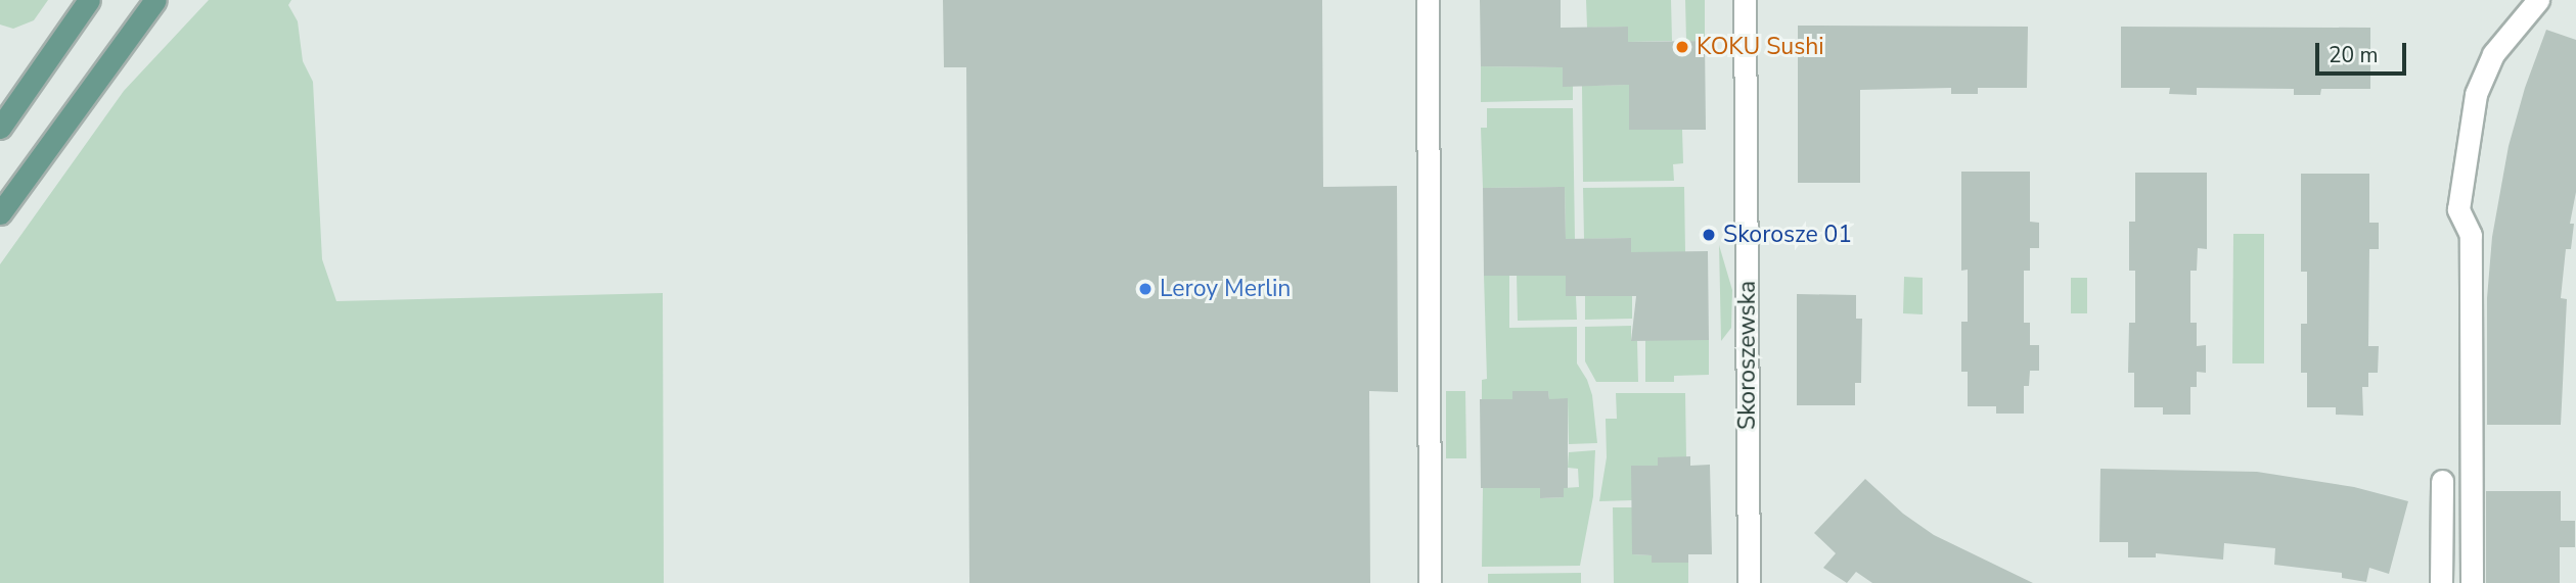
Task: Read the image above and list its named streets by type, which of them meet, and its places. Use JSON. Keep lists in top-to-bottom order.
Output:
{
  "streets": {
    "street": ["Skoroszewska"]
  },
  "places": ["KOKU Sushi", "Skorosze 01", "Leroy Merlin"],
  "scale_bar": "20 m"
}
